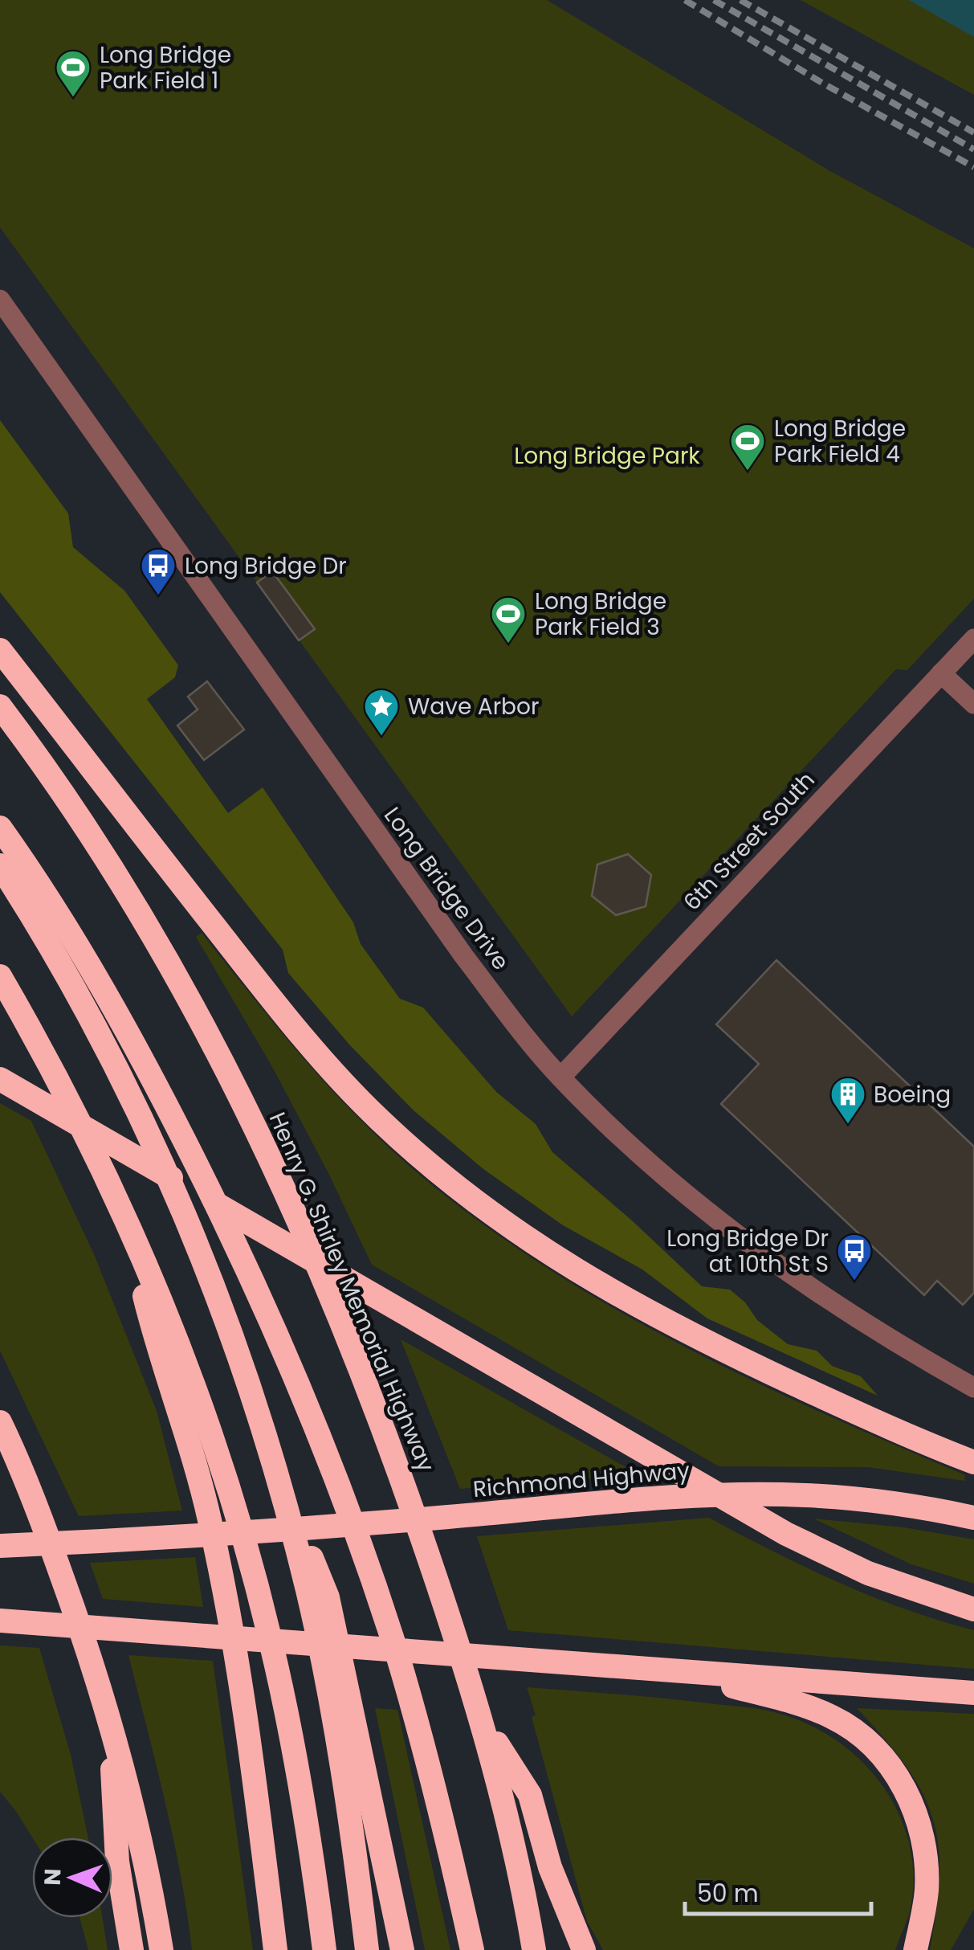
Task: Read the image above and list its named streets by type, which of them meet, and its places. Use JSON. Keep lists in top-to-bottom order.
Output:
{
  "streets": {
    "highway": ["Henry G. Shirley Memorial Highway", "Richmond Highway"],
    "street": ["6th Street South", "Long Bridge Drive"]
  },
  "crossings": [
    ["6th Street South", "Long Bridge Drive"]
  ],
  "parks": ["Long Bridge Park"],
  "places": {
    "sports": ["Long Bridge Park Field 1", "Long Bridge Park Field 4", "Long Bridge Park Field 3"],
    "bus stop": ["Long Bridge Dr", "Long Bridge Dr at 10th St S"],
    "place": ["Wave Arbor"],
    "building": ["Boeing"]
  },
  "scale_bar": "50 m",
  "north": "left"
}
